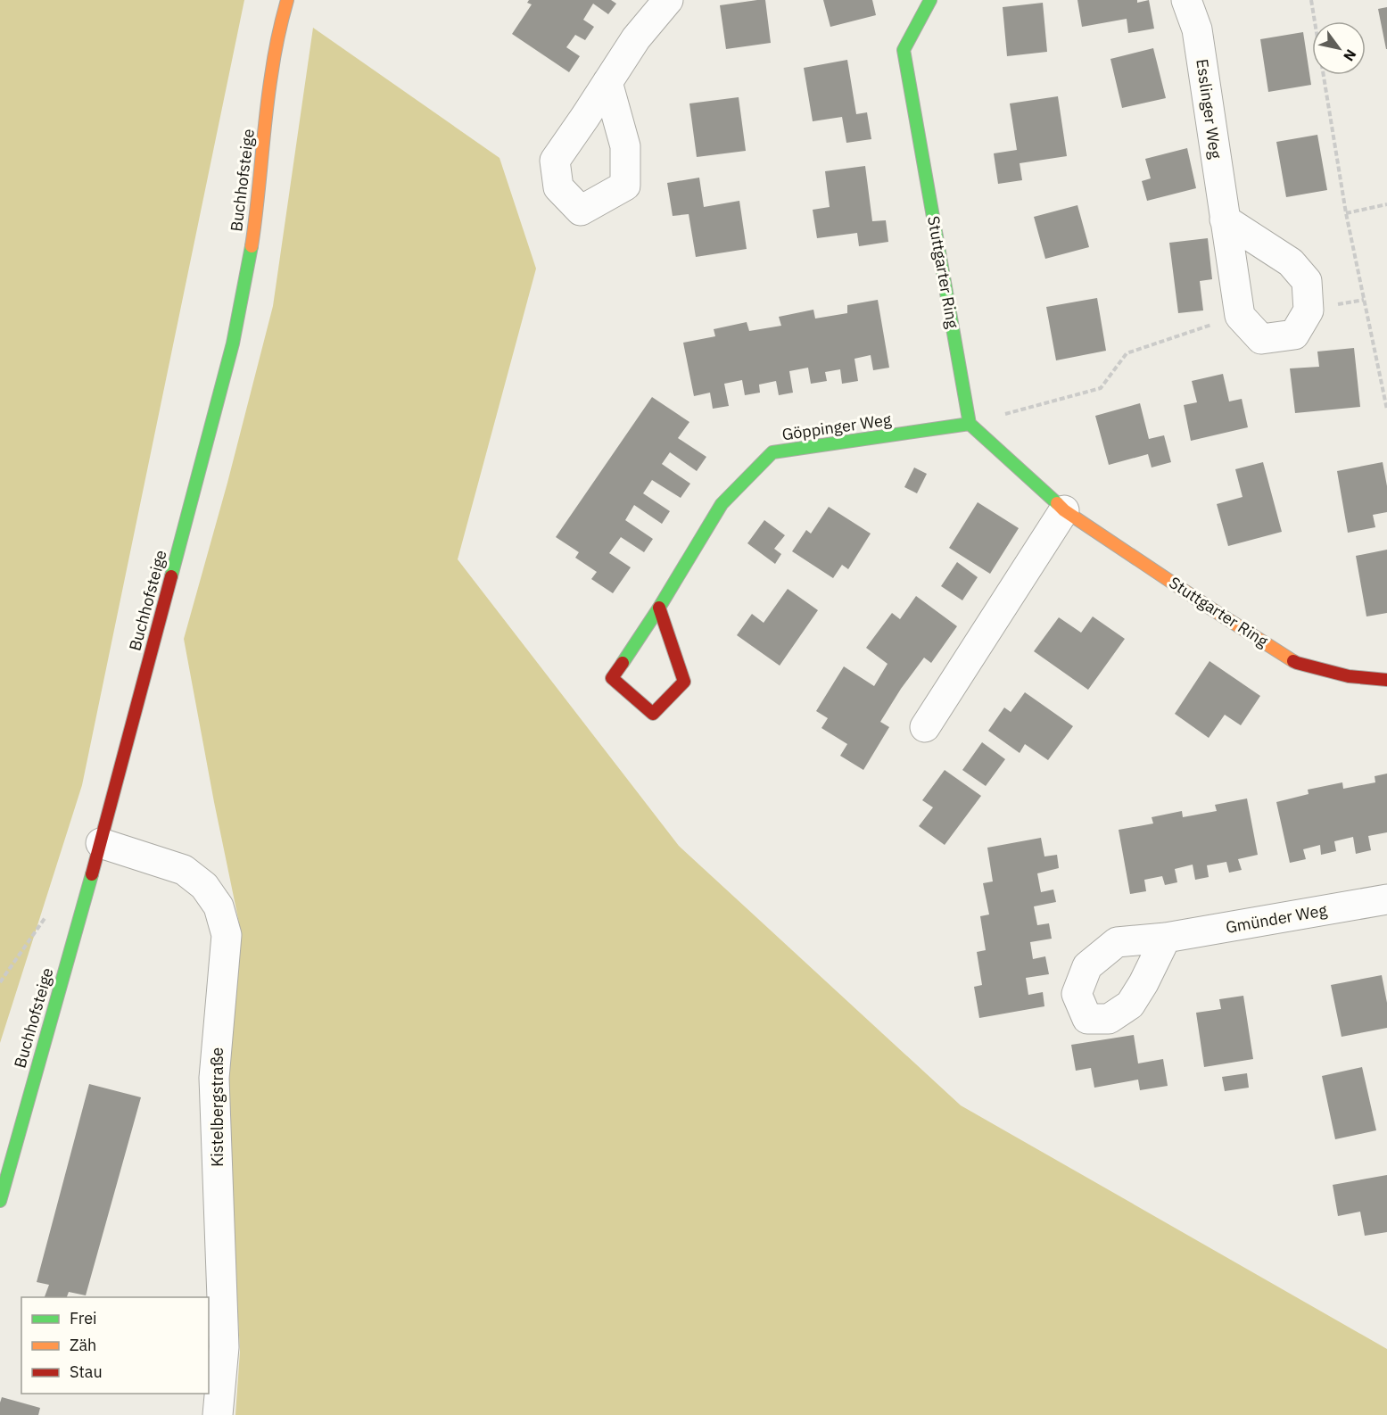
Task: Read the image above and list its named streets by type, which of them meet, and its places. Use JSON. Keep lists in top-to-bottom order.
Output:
{
  "streets": {
    "street": [
      "Esslinger Weg",
      "Buchhofsteige",
      "Stuttgarter Ring",
      "Göppinger Weg",
      "Gmünder Weg",
      "Kistelbergstraße"
    ]
  },
  "crossings": [
    ["Buchhofsteige", "Kistelbergstraße"],
    ["Stuttgarter Ring", "Göppinger Weg"]
  ],
  "legend": ["Frei", "Zäh", "Stau"],
  "north": "bottom right"
}
